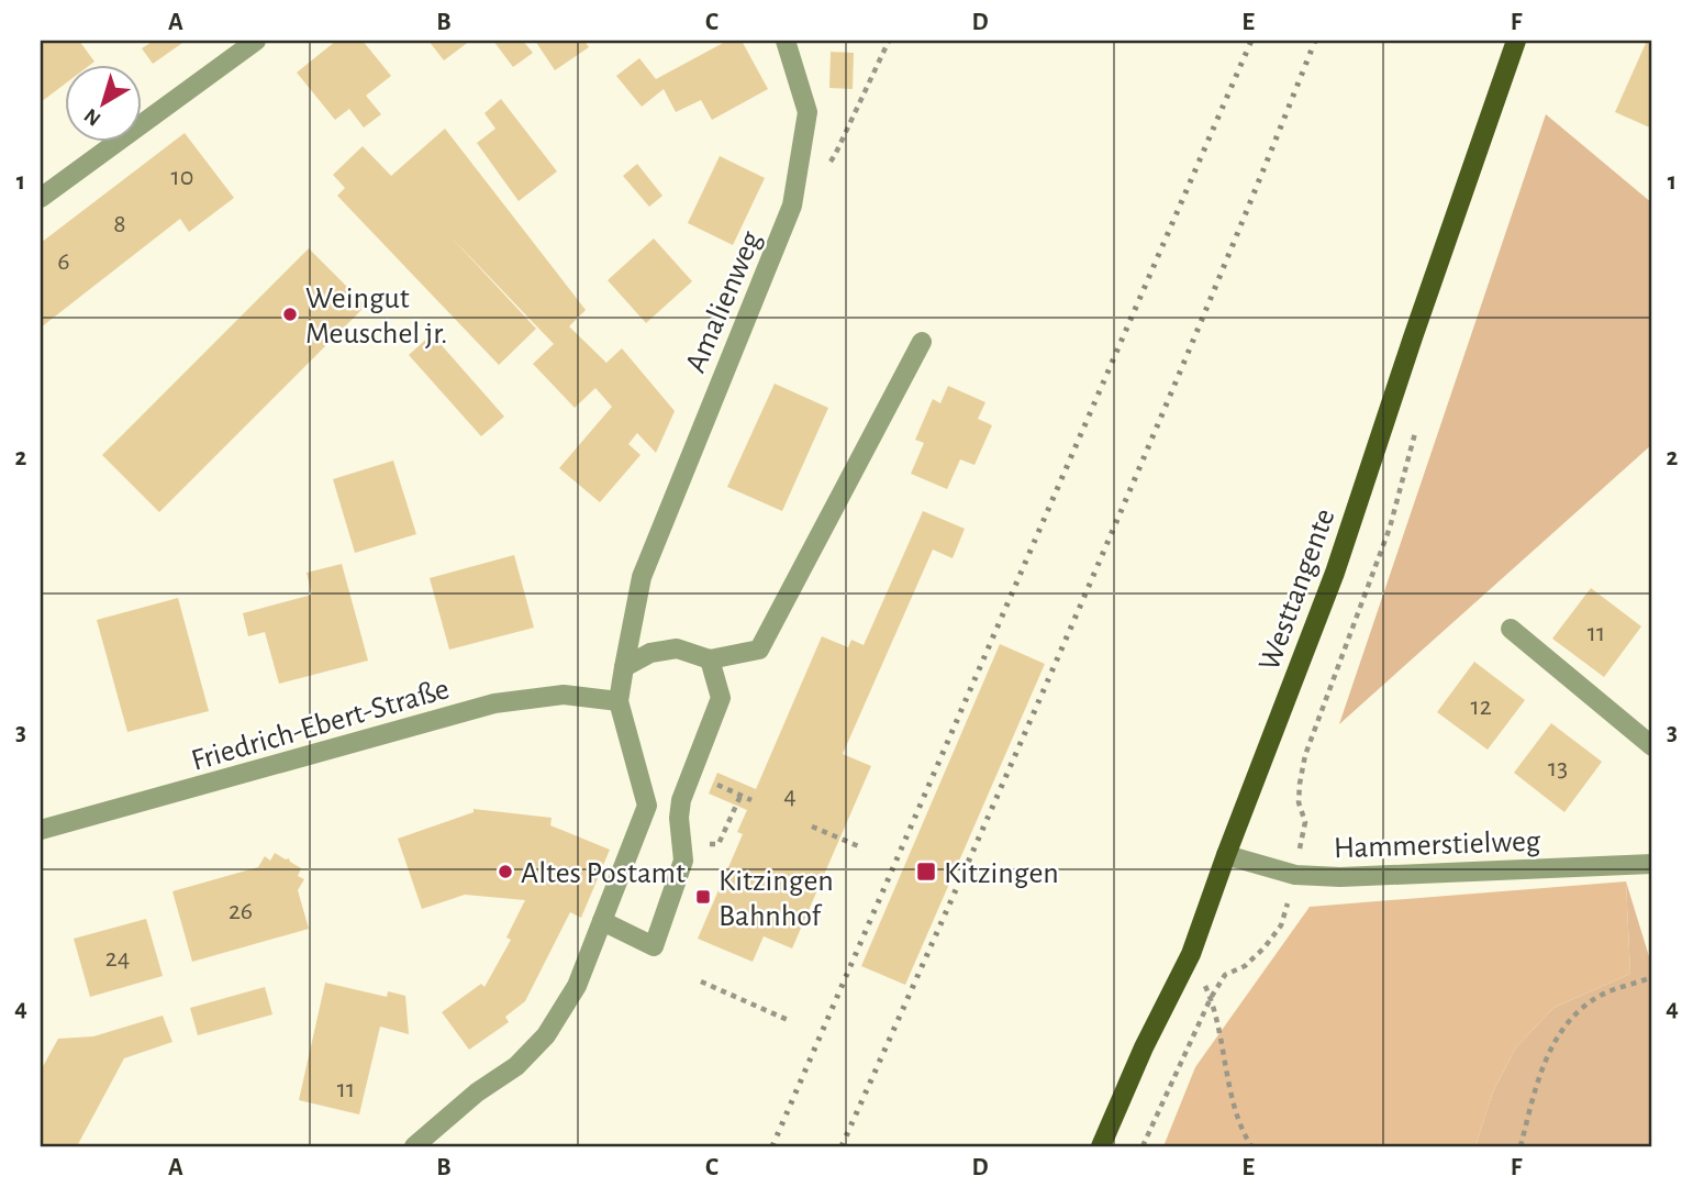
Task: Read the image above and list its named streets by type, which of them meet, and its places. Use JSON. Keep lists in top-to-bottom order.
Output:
{
  "streets": {
    "main road": ["Westtangente"],
    "street": ["Amalienweg", "Friedrich-Ebert-Straße", "Hammerstielweg"]
  },
  "crossings": [
    ["Amalienweg", "Friedrich-Ebert-Straße"],
    ["Westtangente", "Hammerstielweg"]
  ],
  "places": {
    "other": ["Weingut Meuschel jr.", "Altes Postamt"],
    "transit": ["Kitzingen", "Kitzingen Bahnhof"]
  },
  "house_numbers": [
    "10",
    "8",
    "6",
    "11",
    "12",
    "13",
    "4",
    "26",
    "24",
    "11"
  ],
  "north": "bottom left",
  "grid": {
    "columns": [
      "A",
      "B",
      "C",
      "D",
      "E",
      "F"
    ],
    "rows": [
      "1",
      "2",
      "3",
      "4"
    ]
  }
}
